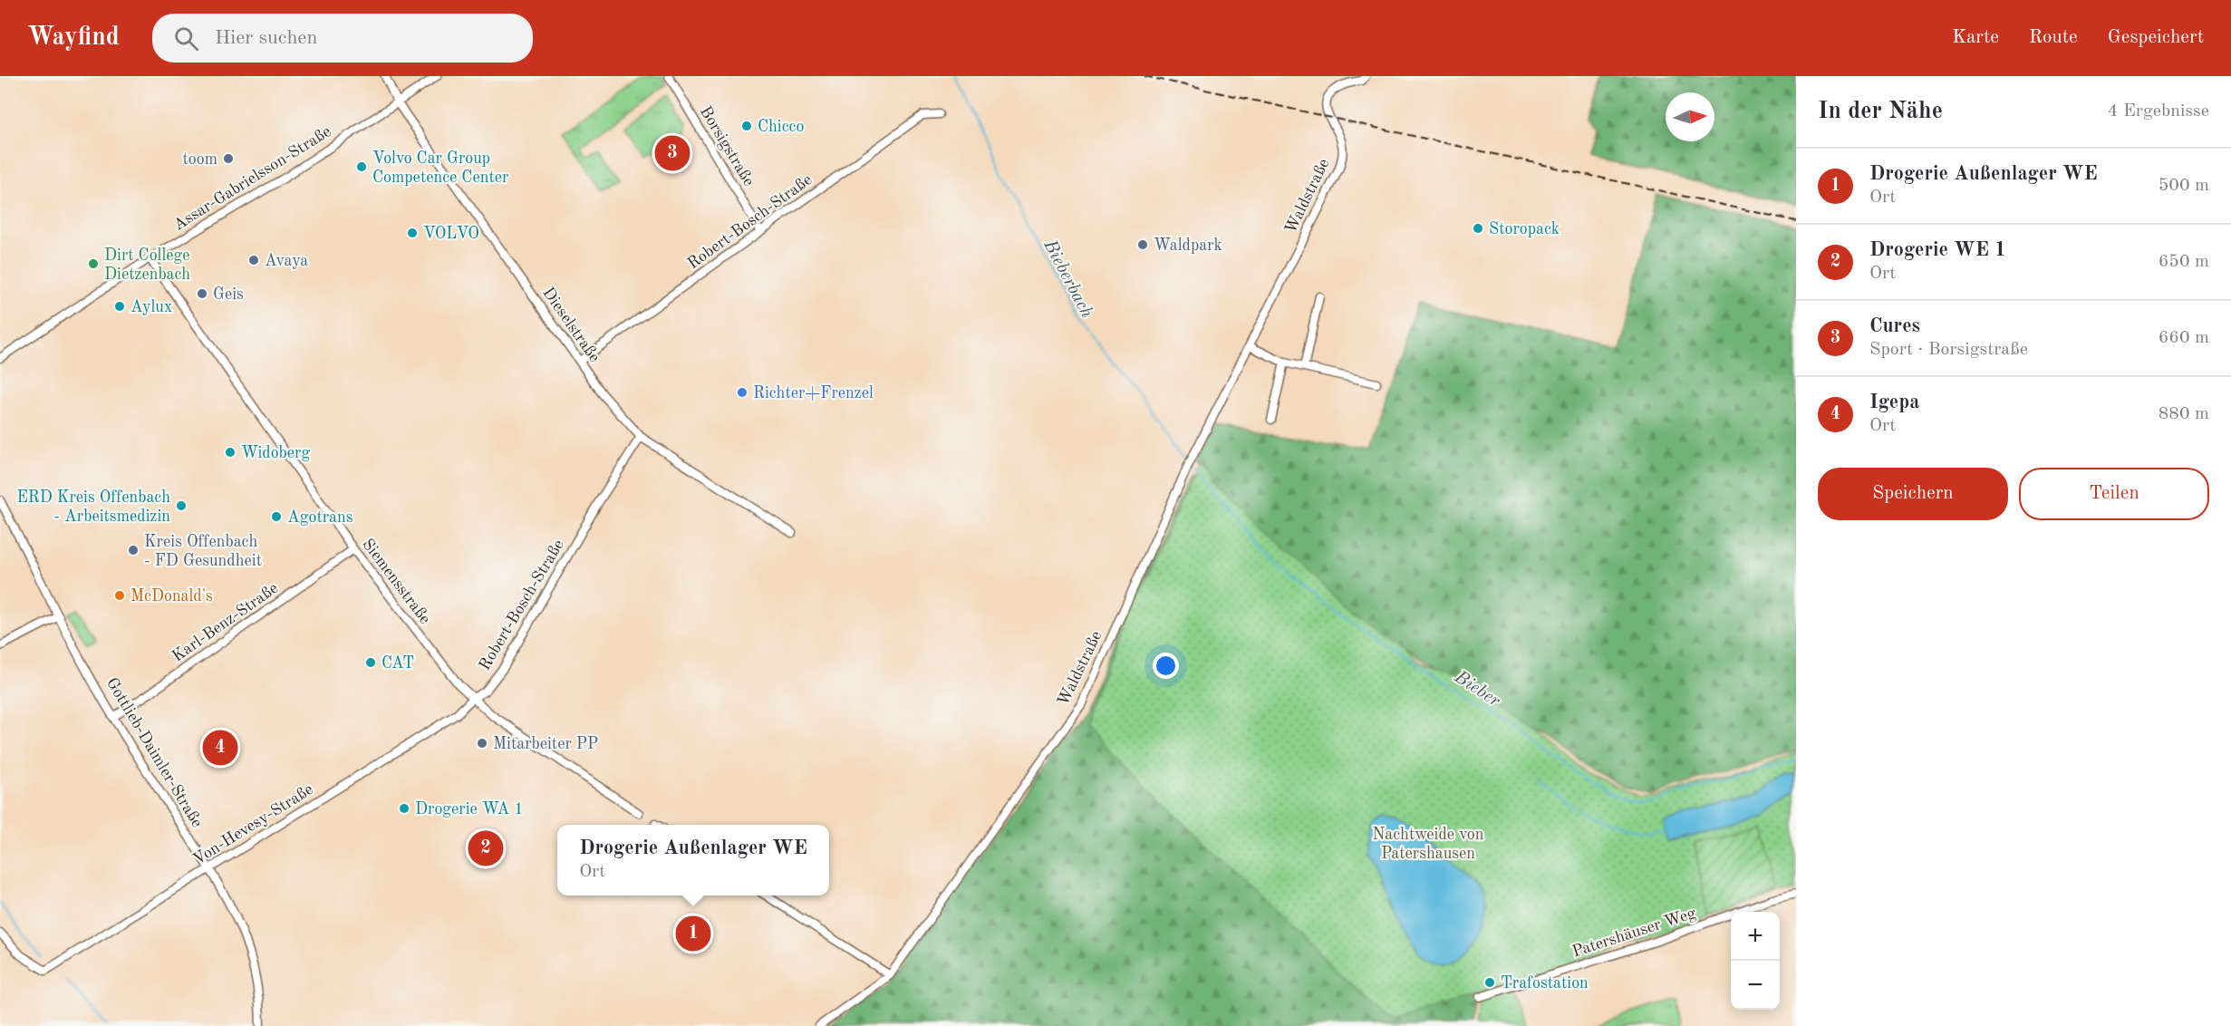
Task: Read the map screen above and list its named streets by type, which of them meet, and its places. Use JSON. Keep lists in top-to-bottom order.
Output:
{
  "streets": {
    "street": [
      "Borsigstraße",
      "Assar-Gabrielsson-Straße",
      "Waldstraße",
      "Robert-Bosch-Straße",
      "Dieselstraße",
      "Siemensstraße",
      "Karl-Benz-Straße",
      "Gottlieb-Daimler-Straße",
      "Von-Hevesy-Straße",
      "Patershäuser Weg"
    ]
  },
  "crossings": [
    ["Borsigstraße", "Robert-Bosch-Straße"],
    ["Assar-Gabrielsson-Straße", "Dieselstraße"],
    ["Assar-Gabrielsson-Straße", "Siemensstraße"],
    ["Robert-Bosch-Straße", "Dieselstraße"],
    ["Robert-Bosch-Straße", "Siemensstraße"],
    ["Robert-Bosch-Straße", "Von-Hevesy-Straße"],
    ["Siemensstraße", "Karl-Benz-Straße"],
    ["Siemensstraße", "Von-Hevesy-Straße"],
    ["Karl-Benz-Straße", "Gottlieb-Daimler-Straße"],
    ["Gottlieb-Daimler-Straße", "Von-Hevesy-Straße"]
  ],
  "water": ["Bieberbach", "Bieber"],
  "parks": ["Nachtweide von Patershausen"],
  "places": [
    "Chicco",
    "toom",
    "Volvo Car Group Competence Center",
    "Storopack",
    "VOLVO",
    "Waldpark",
    "Avaya",
    "Dirt College Dietzenbach",
    "Geis",
    "Aylux",
    "Richter+Frenzel",
    "Widoberg",
    "ERD Kreis Offenbach - Arbeitsmedizin",
    "Agotrans",
    "Kreis Offenbach - FD Gesundheit",
    "McDonald's",
    "CAT",
    "Mitarbeiter PP",
    "Drogerie WA 1",
    "Trafostation"
  ],
  "north": "right",
  "page": {
    "header": "Wayfind",
    "search": "Hier suchen",
    "nav": ["Karte", "Route", "Gespeichert"],
    "heading": ["In der Nähe", "4 Ergebnisse"],
    "pins": [
      "3",
      "4",
      "2",
      "1"
    ],
    "list": [
      {
        "mark": "1",
        "name": "Drogerie Außenlager WE",
        "note": "Ort",
        "value": "500 m"
      },
      {
        "mark": "2",
        "name": "Drogerie WE 1",
        "note": "Ort",
        "value": "650 m"
      },
      {
        "mark": "3",
        "name": "Cures",
        "note": "Sport · Borsigstraße",
        "value": "660 m"
      },
      {
        "mark": "4",
        "name": "Igepa",
        "note": "Ort",
        "value": "880 m"
      }
    ],
    "buttons": ["Speichern", "Teilen"],
    "popup": ["Drogerie Außenlager WE", "Ort"],
    "map_buttons": ["+", "−"]
  }
}
